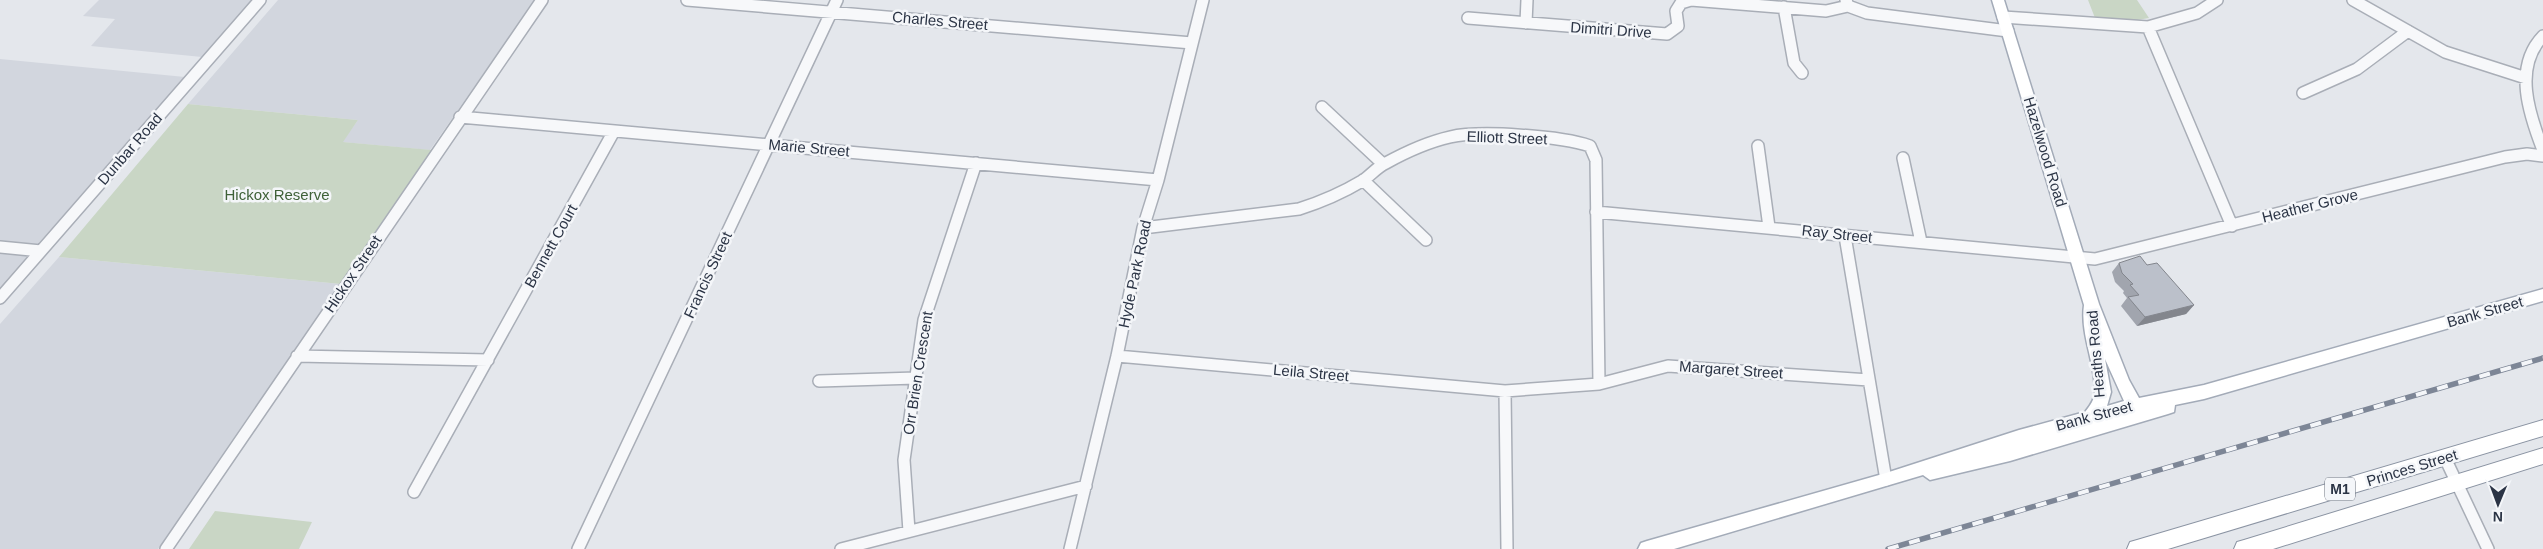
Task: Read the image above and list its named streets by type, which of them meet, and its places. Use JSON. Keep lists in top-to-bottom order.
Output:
{
  "streets": {
    "highway": ["Princes Street", "M1"],
    "main road": ["Hazelwood Road", "Bank Street", "Heaths Road"],
    "street": [
      "Charles Street",
      "Dimitri Drive",
      "Elliott Street",
      "Marie Street",
      "Dunbar Road",
      "Heather Grove",
      "Ray Street",
      "Bennett Court",
      "Hickox Street",
      "Hyde Park Road",
      "Francis Street",
      "Margaret Street",
      "Orr Brien Crescent",
      "Leila Street"
    ]
  },
  "crossings": [
    ["Charles Street", "Hyde Park Road"],
    ["Charles Street", "Francis Street"],
    ["Elliott Street", "Ray Street"],
    ["Elliott Street", "Hyde Park Road"],
    ["Elliott Street", "Margaret Street"],
    ["Marie Street", "Bennett Court"],
    ["Marie Street", "Hickox Street"],
    ["Marie Street", "Hyde Park Road"],
    ["Marie Street", "Francis Street"],
    ["Marie Street", "Orr Brien Crescent"],
    ["Hazelwood Road", "Heather Grove"],
    ["Hazelwood Road", "Ray Street"],
    ["Hazelwood Road", "Heaths Road"],
    ["Heather Grove", "Ray Street"],
    ["Hyde Park Road", "Leila Street"],
    ["Bank Street", "Heaths Road"],
    ["Margaret Street", "Leila Street"]
  ],
  "parks": ["Hickox Reserve"],
  "north": "bottom"
}
